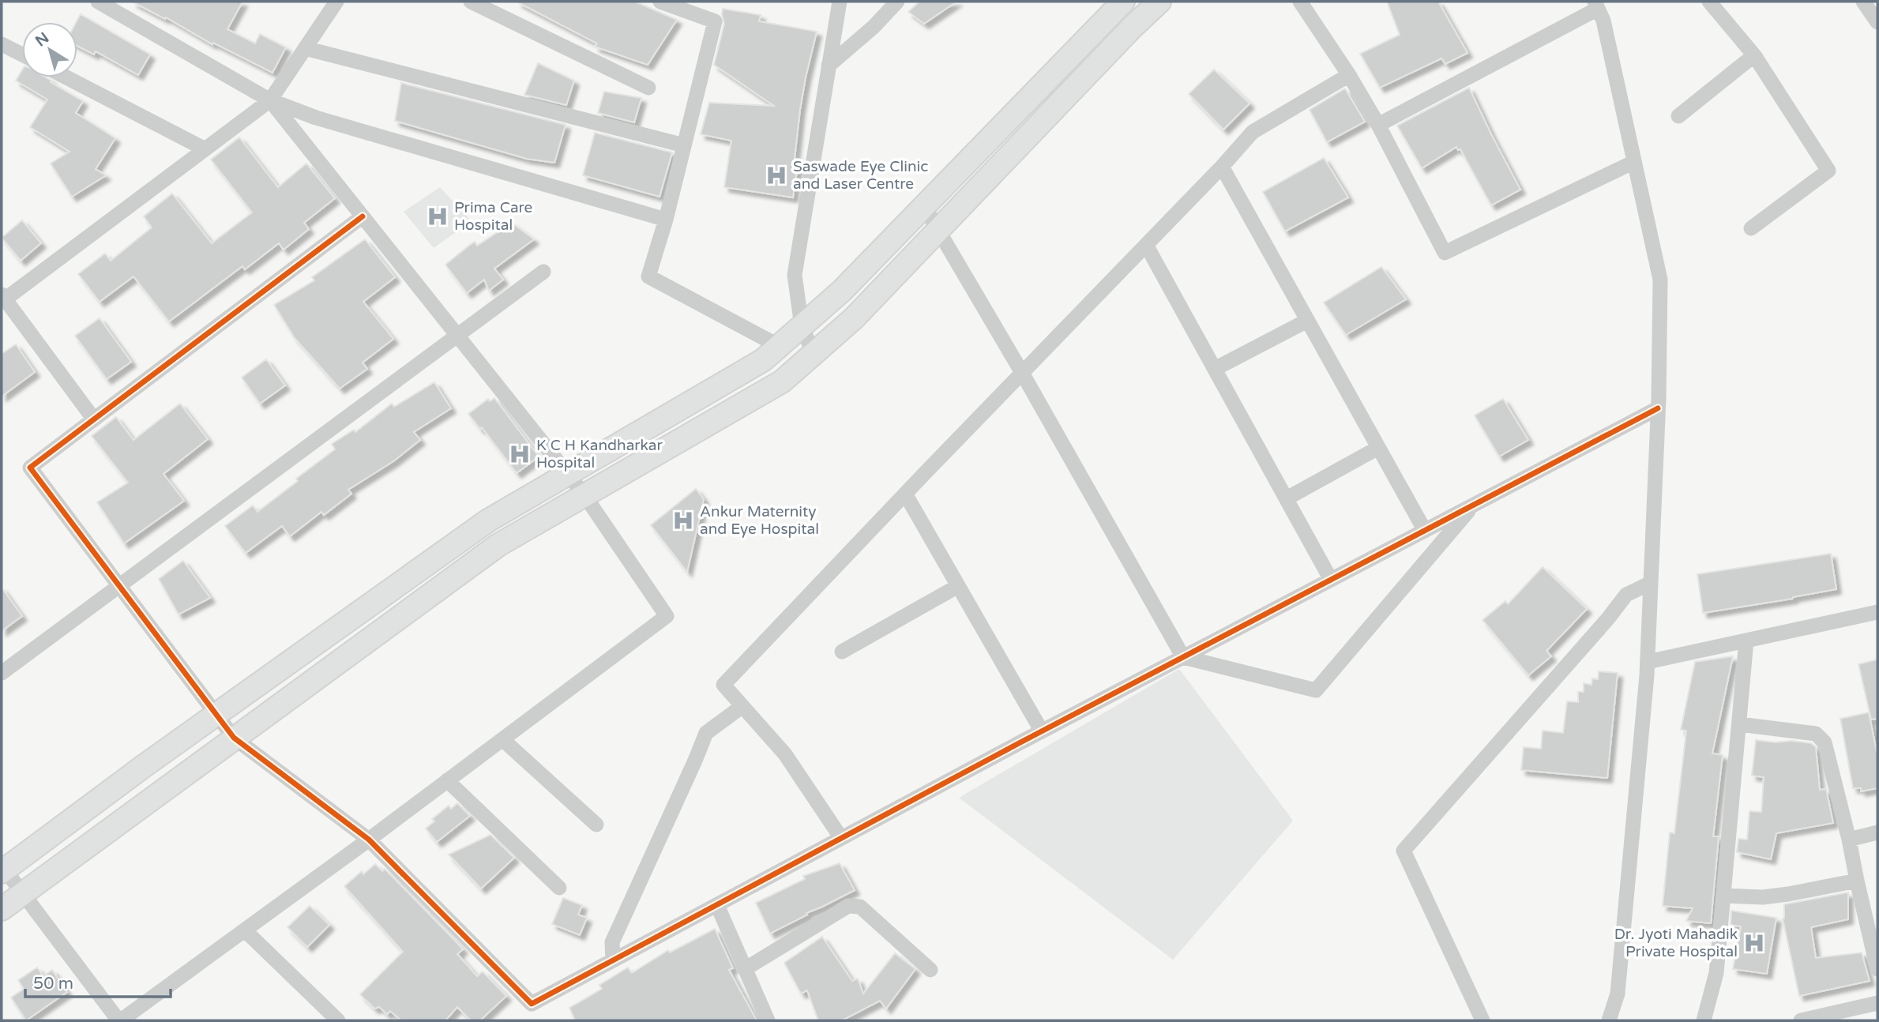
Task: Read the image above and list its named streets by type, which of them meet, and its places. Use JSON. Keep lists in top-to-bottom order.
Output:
{
  "places": {
    "hospital": [
      "Saswade Eye Clinic and Laser Centre",
      "Prima Care Hospital",
      "K C H Kandharkar Hospital",
      "Ankur Maternity and Eye Hospital",
      "Dr. Jyoti Mahadik Private Hospital"
    ]
  },
  "scale_bar": "50 m",
  "north": "top left"
}
